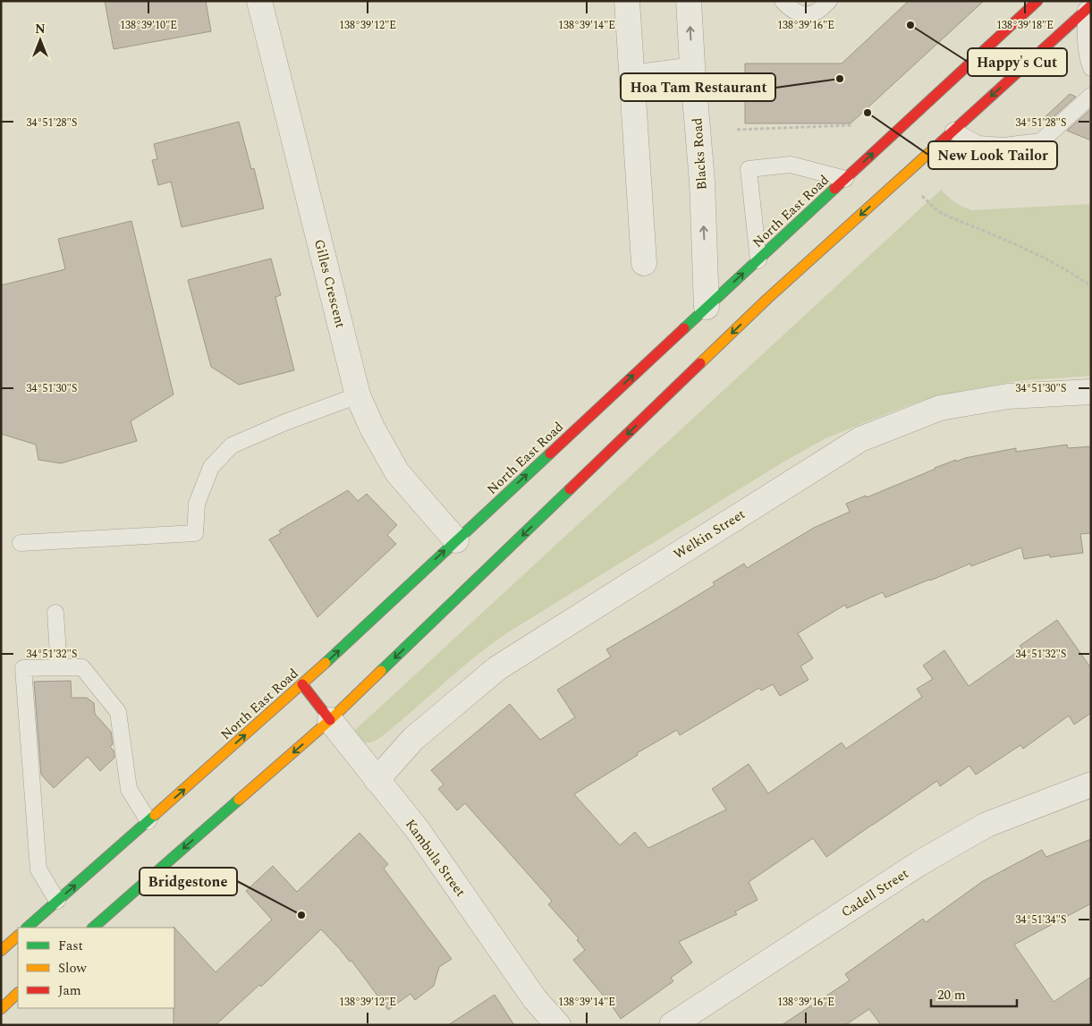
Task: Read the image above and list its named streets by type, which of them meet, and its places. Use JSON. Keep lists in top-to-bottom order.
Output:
{
  "streets": {
    "highway": ["North East Road"],
    "street": [
      "Blacks Road",
      "Gilles Crescent",
      "Welkin Street",
      "Kambula Street",
      "Cadell Street"
    ]
  },
  "crossings": [
    ["Blacks Road", "North East Road"],
    ["North East Road", "Gilles Crescent"],
    ["Welkin Street", "Kambula Street"]
  ],
  "places": [
    "Happy's Cut",
    "Hoa Tam Restaurant",
    "New Look Tailor",
    "Bridgestone"
  ],
  "legend": ["Fast", "Slow", "Jam"],
  "scale_bar": "20 m",
  "north": "top",
  "coordinates": [
    "138°39'10\"E",
    "138°39'12\"E",
    "138°39'14\"E",
    "138°39'16\"E",
    "138°39'18\"E",
    "34°51'28\"S",
    "34°51'30\"S",
    "34°51'32\"S",
    "34°51'34\"S"
  ]
}
